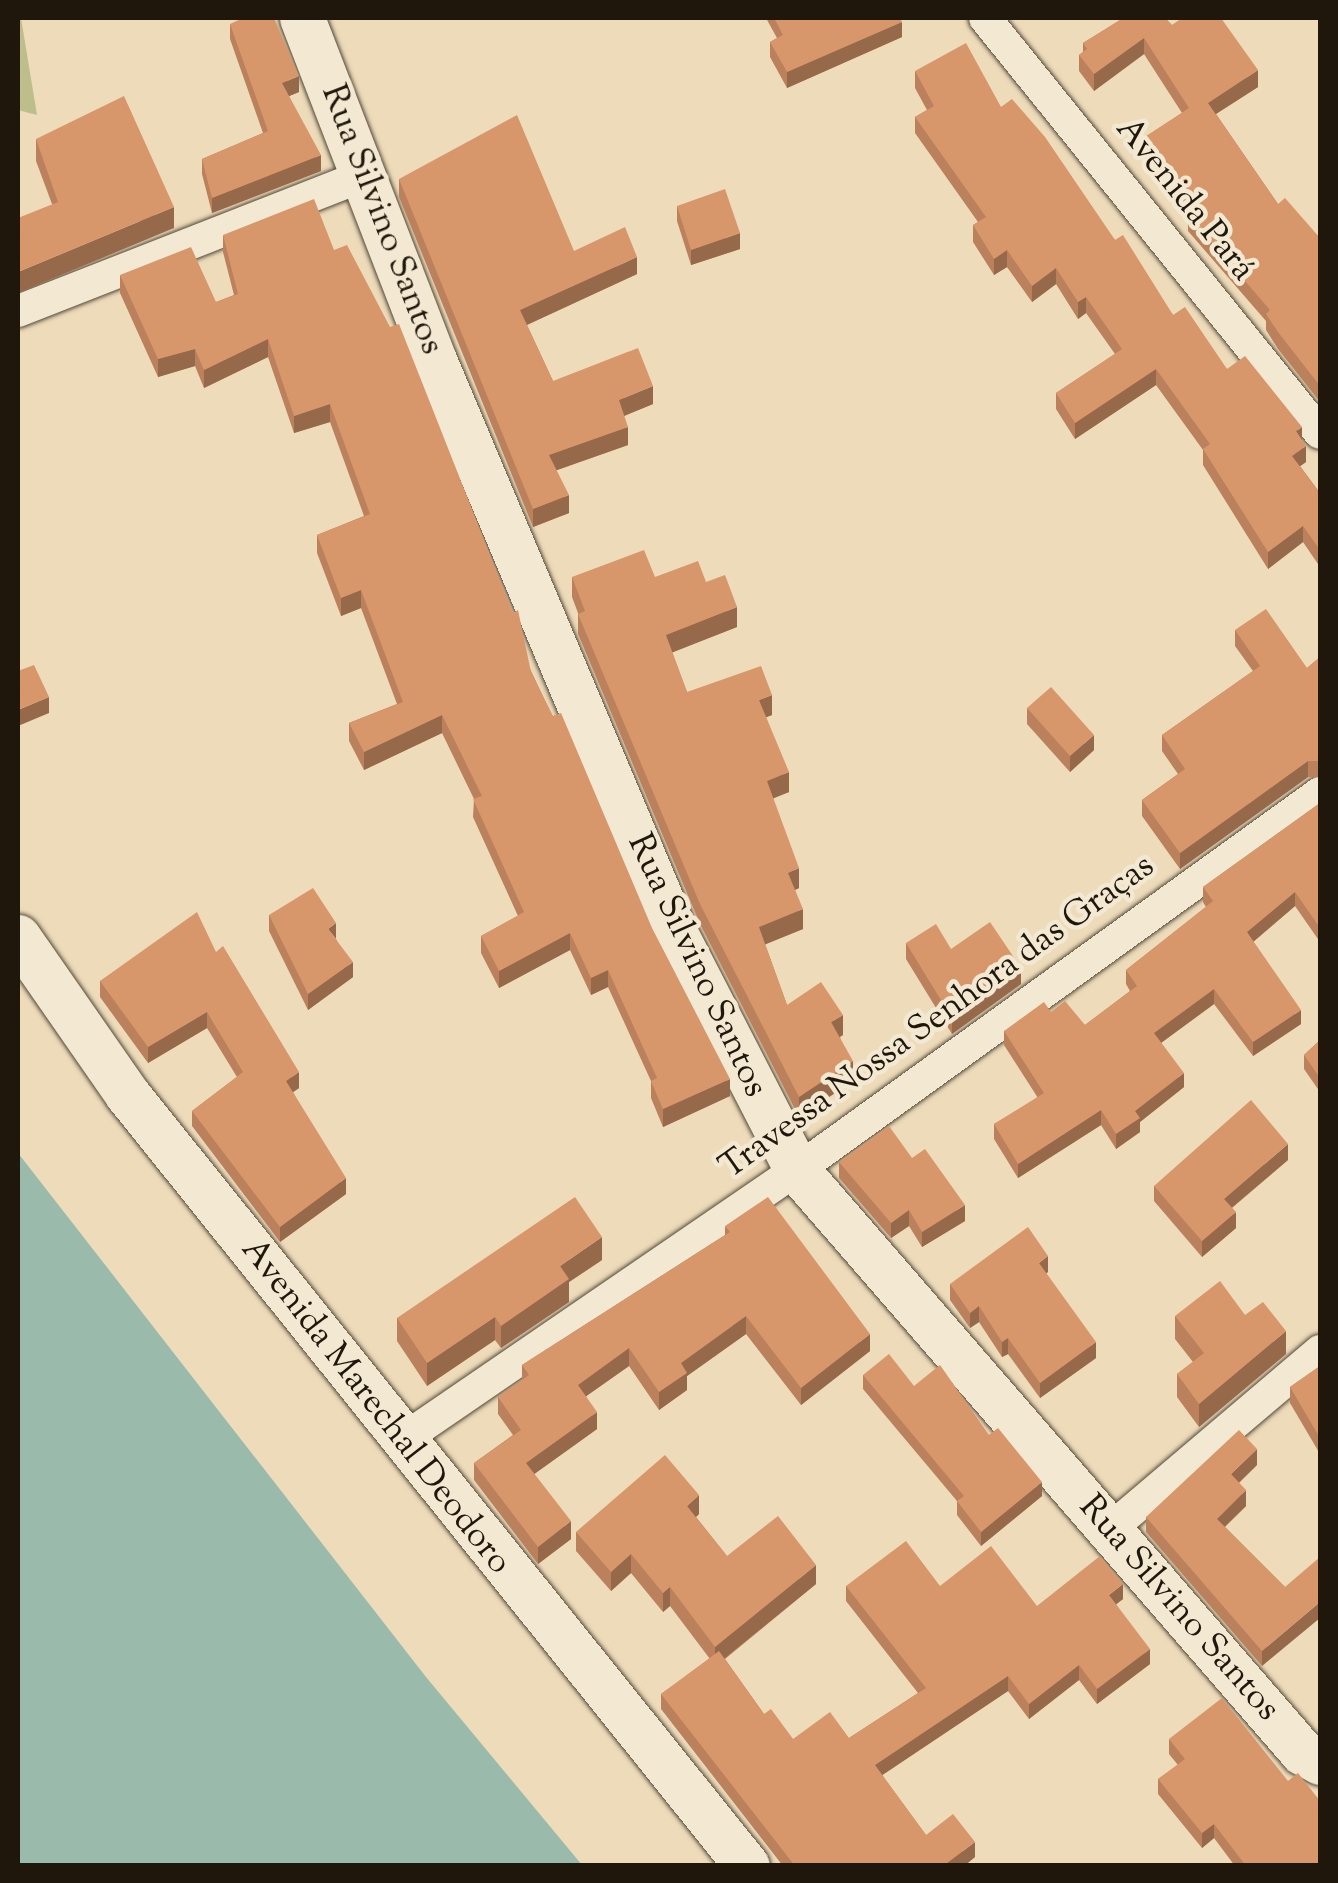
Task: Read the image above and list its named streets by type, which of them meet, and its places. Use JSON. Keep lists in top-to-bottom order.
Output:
{
  "streets": {
    "street": [
      "Avenida Pará",
      "Rua Silvino Santos",
      "Travessa Nossa Senhora das Graças",
      "Avenida Marechal Deodoro"
    ]
  },
  "crossings": [
    ["Rua Silvino Santos", "Travessa Nossa Senhora das Graças"],
    ["Travessa Nossa Senhora das Graças", "Avenida Marechal Deodoro"]
  ]
}
